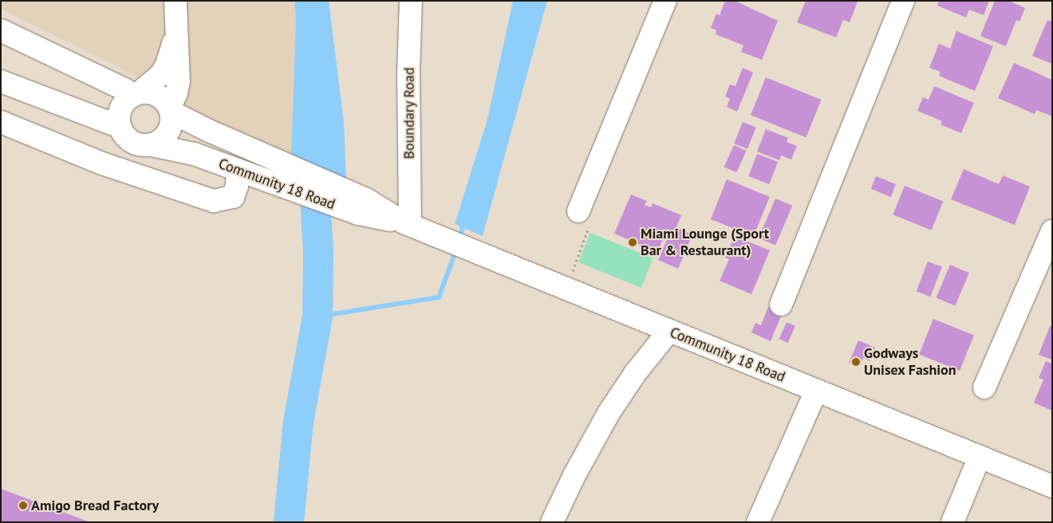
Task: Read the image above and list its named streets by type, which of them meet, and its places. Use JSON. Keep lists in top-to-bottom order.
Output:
{
  "streets": {
    "main road": ["Boundary Road", "Community 18 Road"]
  },
  "crossings": [
    ["Boundary Road", "Community 18 Road"]
  ],
  "places": ["Miami Lounge (Sport Bar & Restaurant)", "Godways Unisex Fashion", "Amigo Bread Factory"]
}
